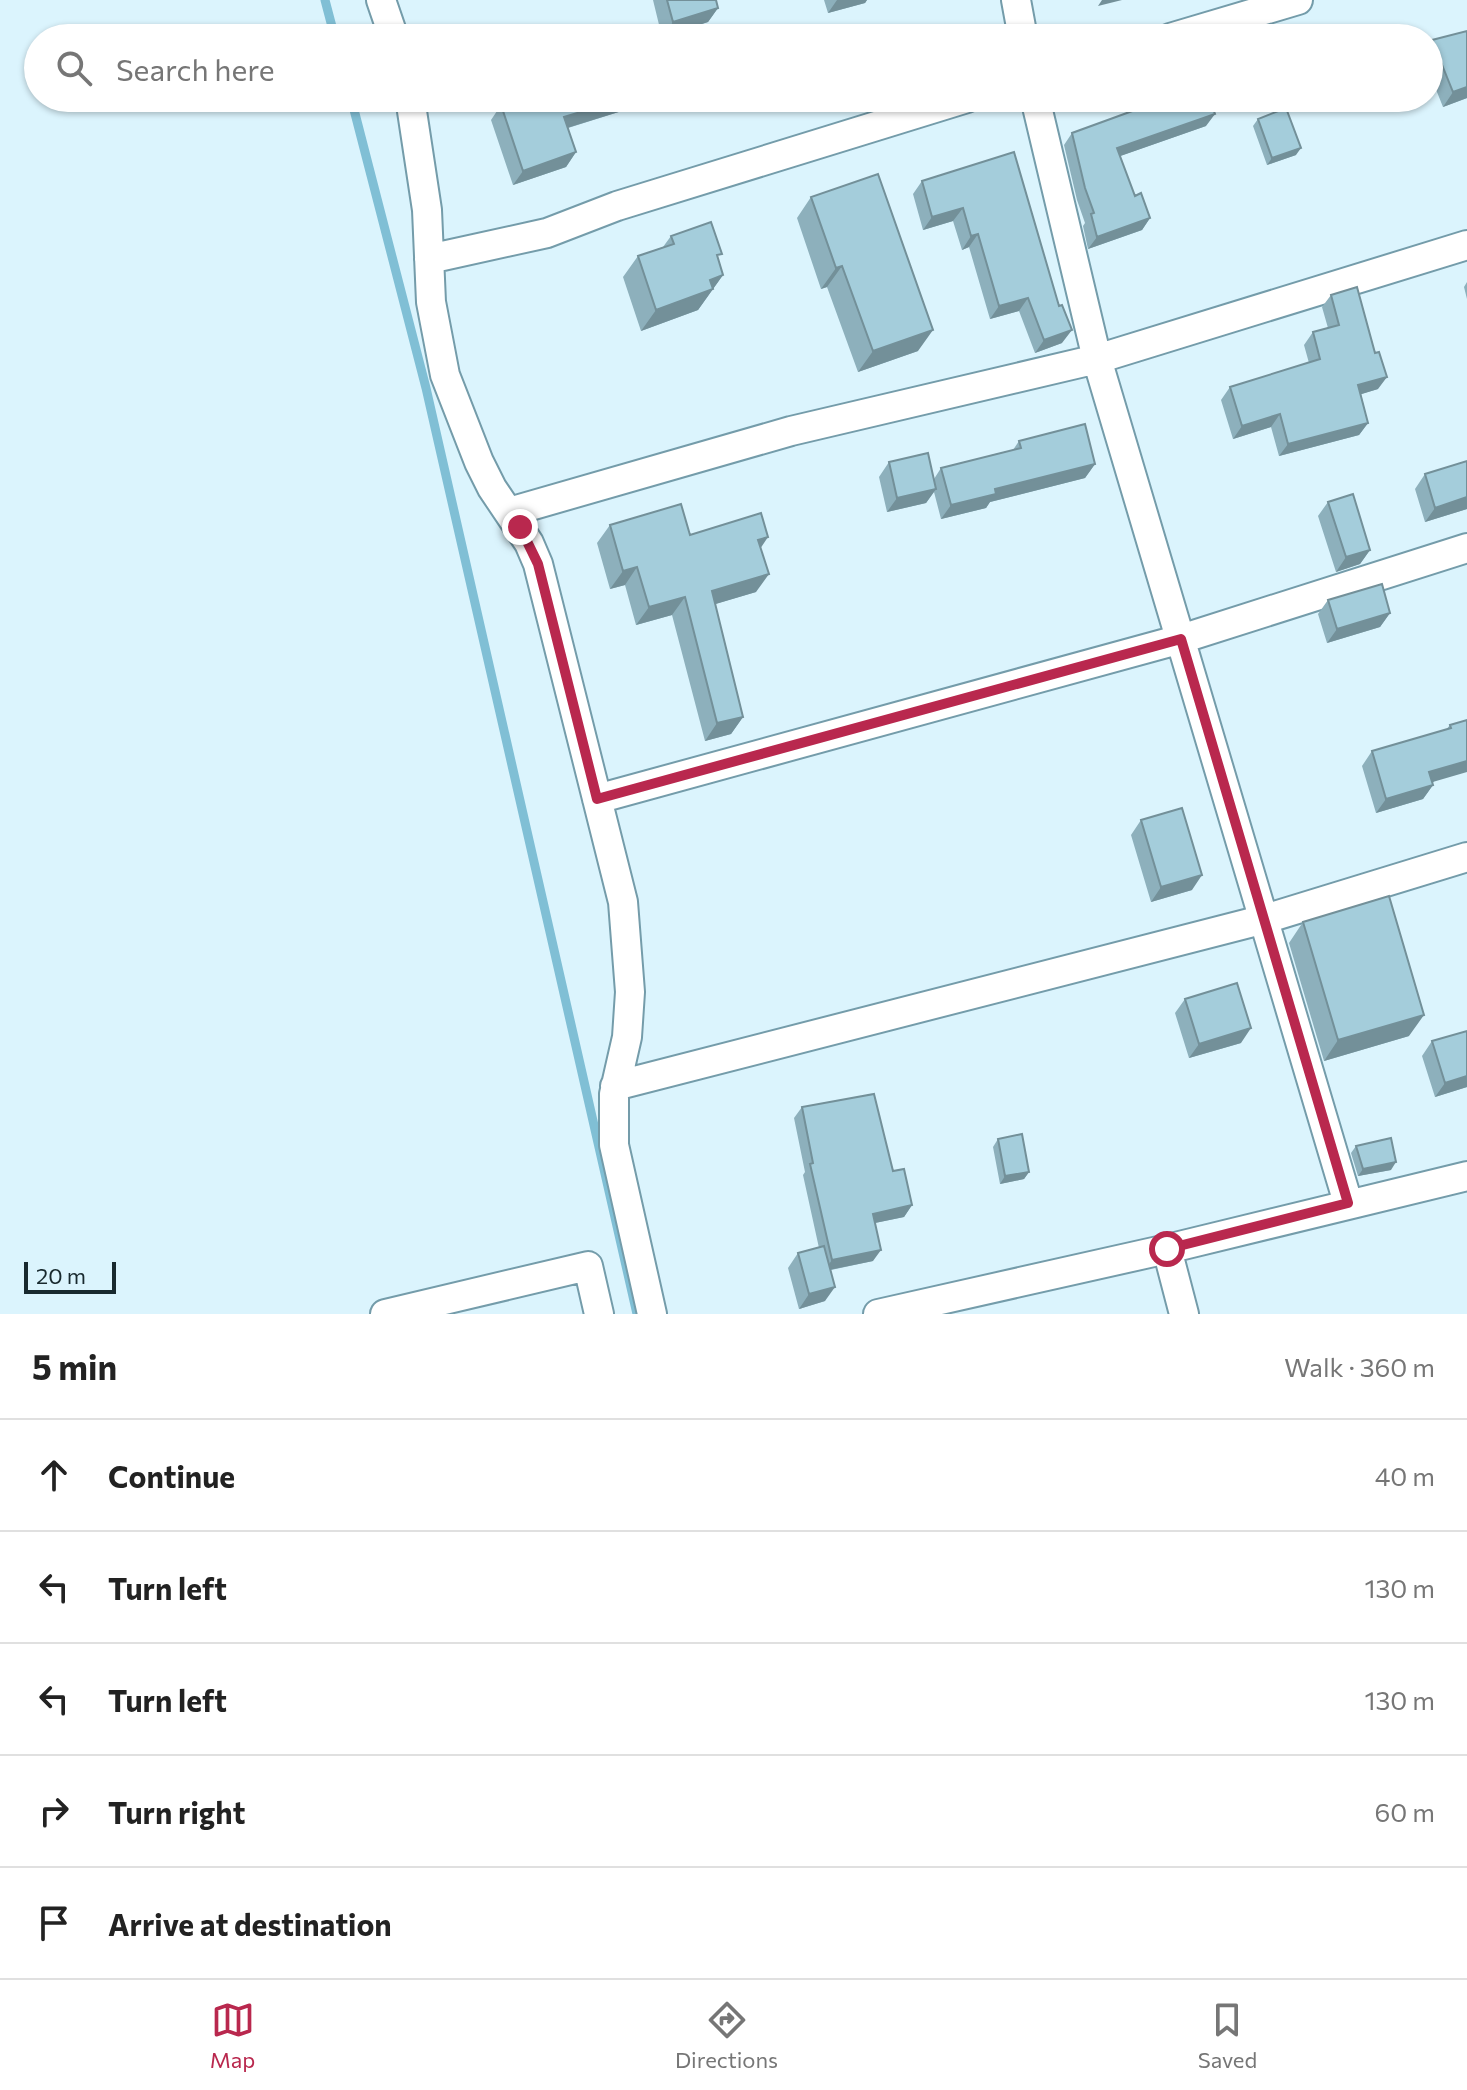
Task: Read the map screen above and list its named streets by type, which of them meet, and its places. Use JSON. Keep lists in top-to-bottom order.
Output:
{
  "scale_bar": "20 m",
  "page": {
    "search": "Search here",
    "scale": "20 m",
    "heading": ["5 min", "Walk · 360 m"],
    "list": [
      ["Continue", "40 m"],
      ["Turn left", "130 m"],
      ["Turn left", "130 m"],
      ["Turn right", "60 m"],
      "Arrive at destination"
    ],
    "nav": ["Map", "Directions", "Saved"]
  }
}
